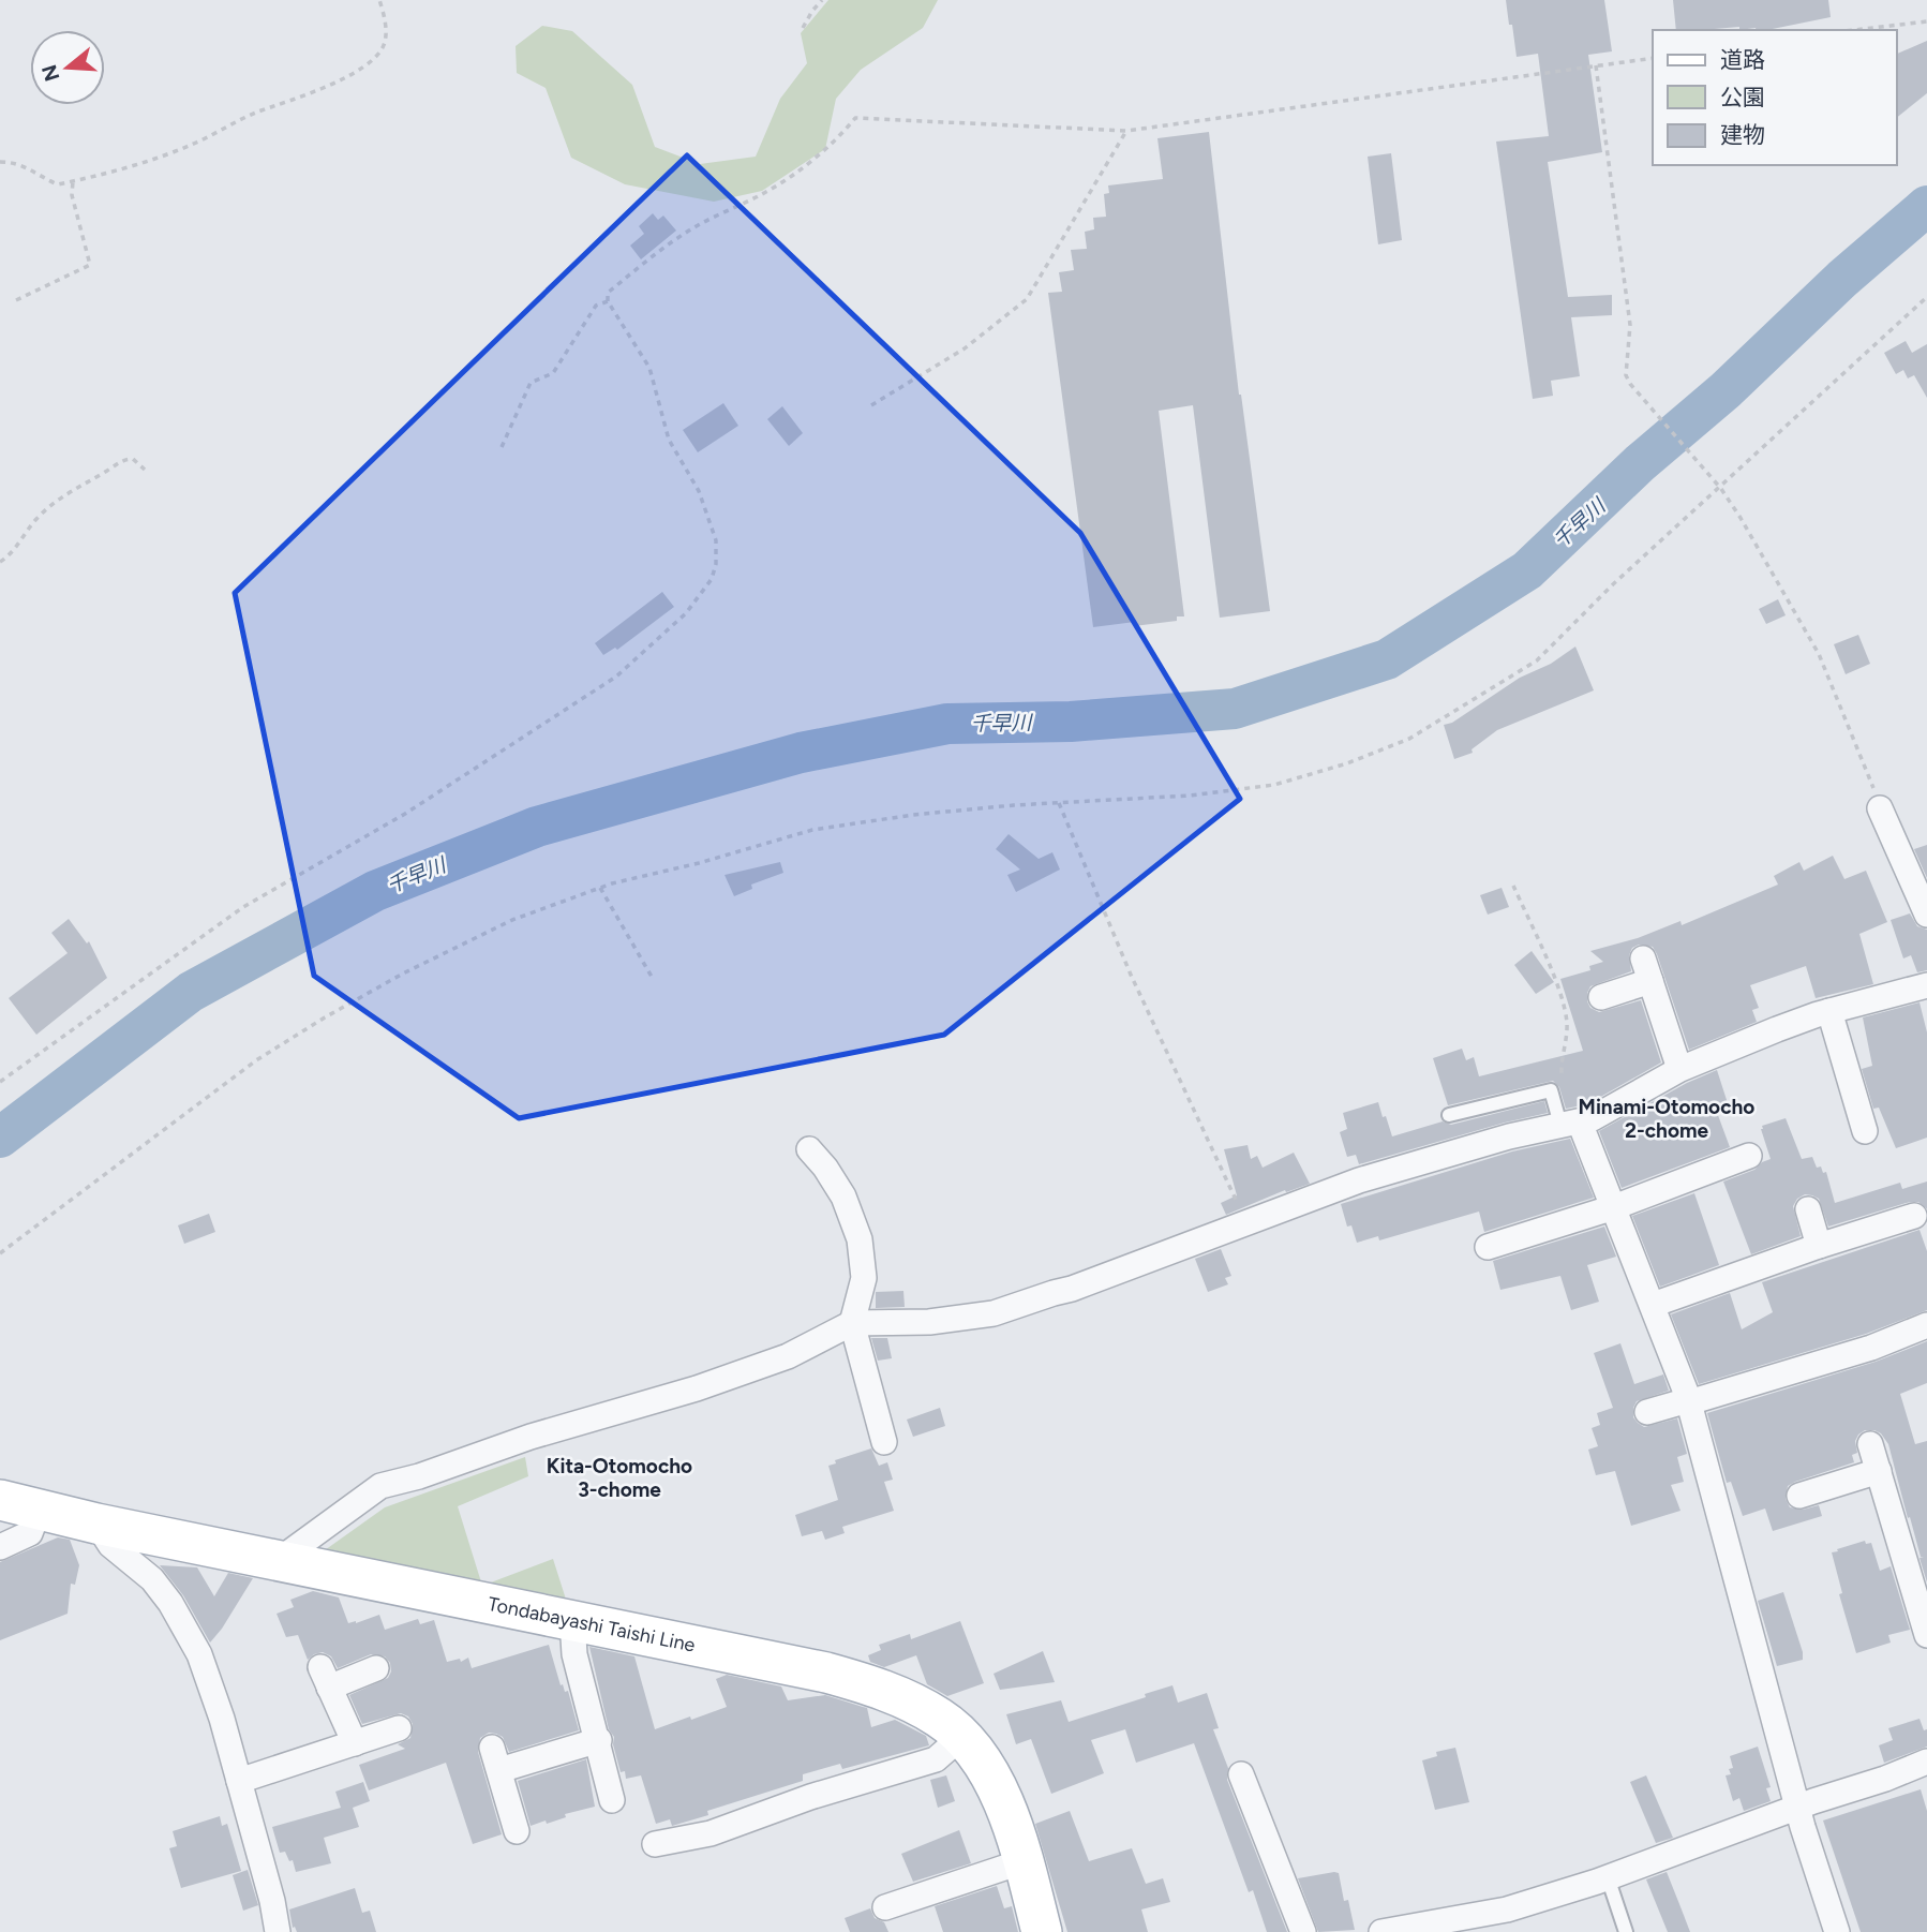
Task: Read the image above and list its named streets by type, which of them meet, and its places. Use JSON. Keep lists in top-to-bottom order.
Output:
{
  "streets": {
    "main road": ["Tondabayashi Taishi Line"]
  },
  "districts": ["Minami-Otomocho 2-chome", "Kita-Otomocho 3-chome"],
  "water": ["千早川"],
  "legend": ["道路", "公園", "建物"],
  "north": "left"
}
